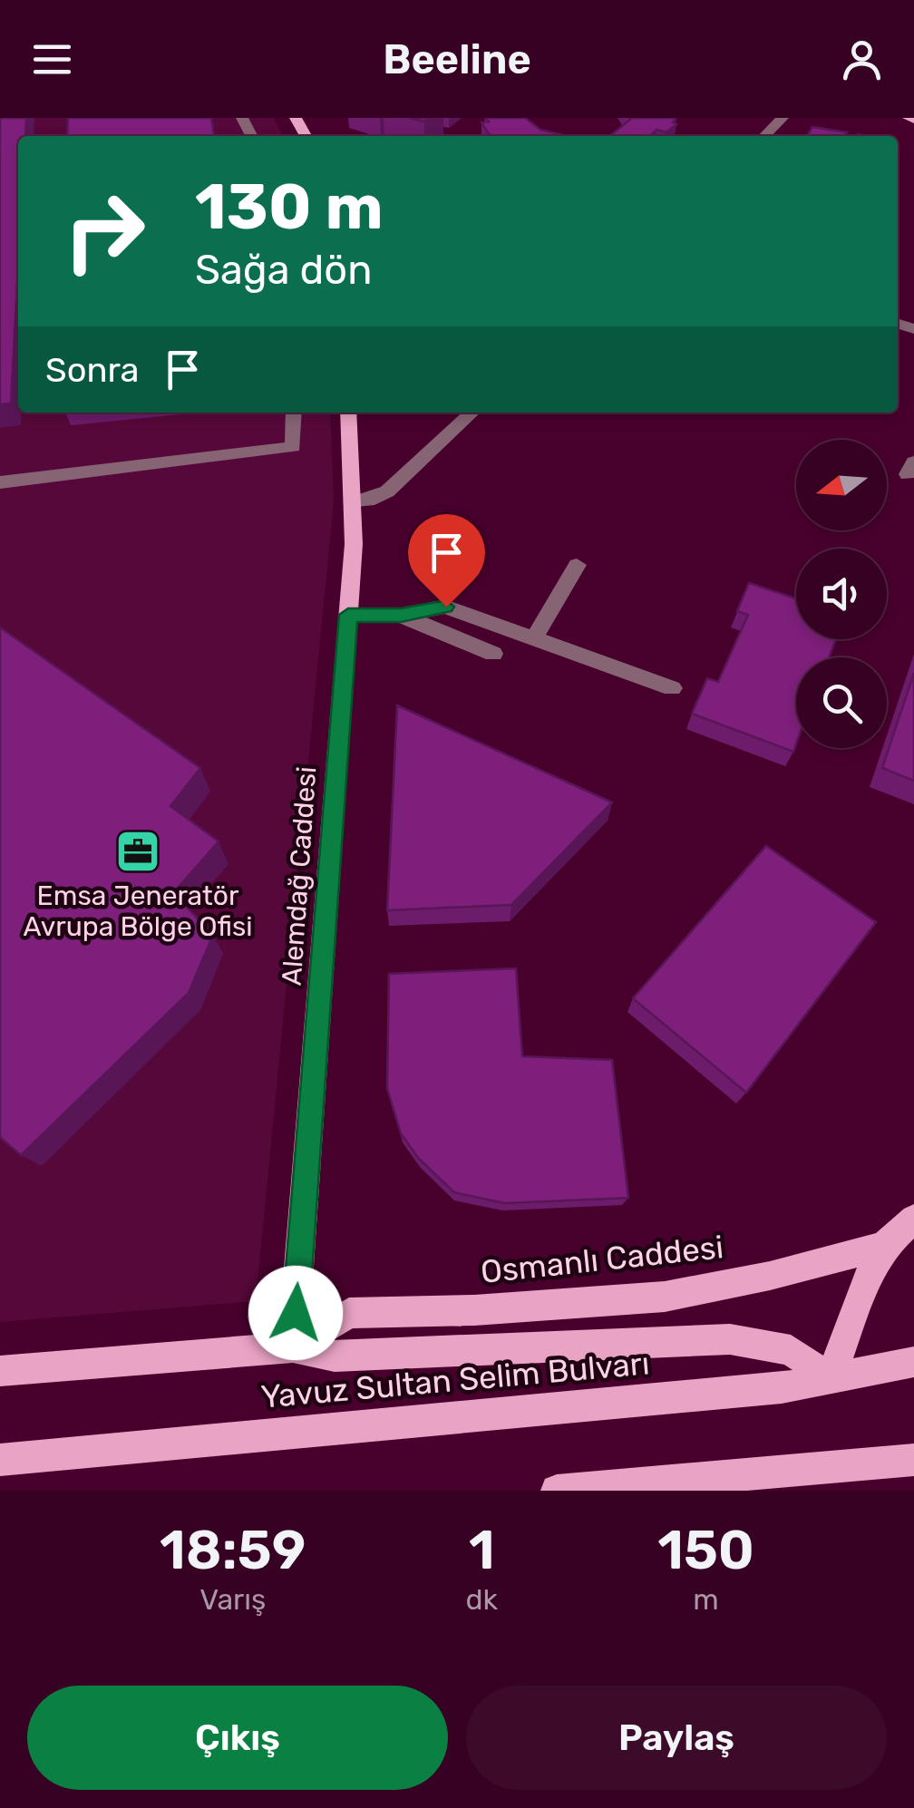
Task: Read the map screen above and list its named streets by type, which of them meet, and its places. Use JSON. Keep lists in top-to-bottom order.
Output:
{
  "streets": {
    "main road": ["Alemdağ Caddesi", "Osmanlı Caddesi", "Yavuz Sultan Selim Bulvarı"]
  },
  "crossings": [
    ["Alemdağ Caddesi", "Osmanlı Caddesi"]
  ],
  "places": {
    "office": ["Emsa Jeneratör Avrupa Bölge Ofisi"]
  },
  "north": "left",
  "page": {
    "header": "Beeline",
    "turn": ["130 m", "Sağa dön"],
    "then": "Sonra",
    "eta": [
      "18:59",
      "Varış",
      "1",
      "dk",
      "150",
      "m"
    ],
    "buttons": ["Çıkış", "Paylaş"]
  }
}
